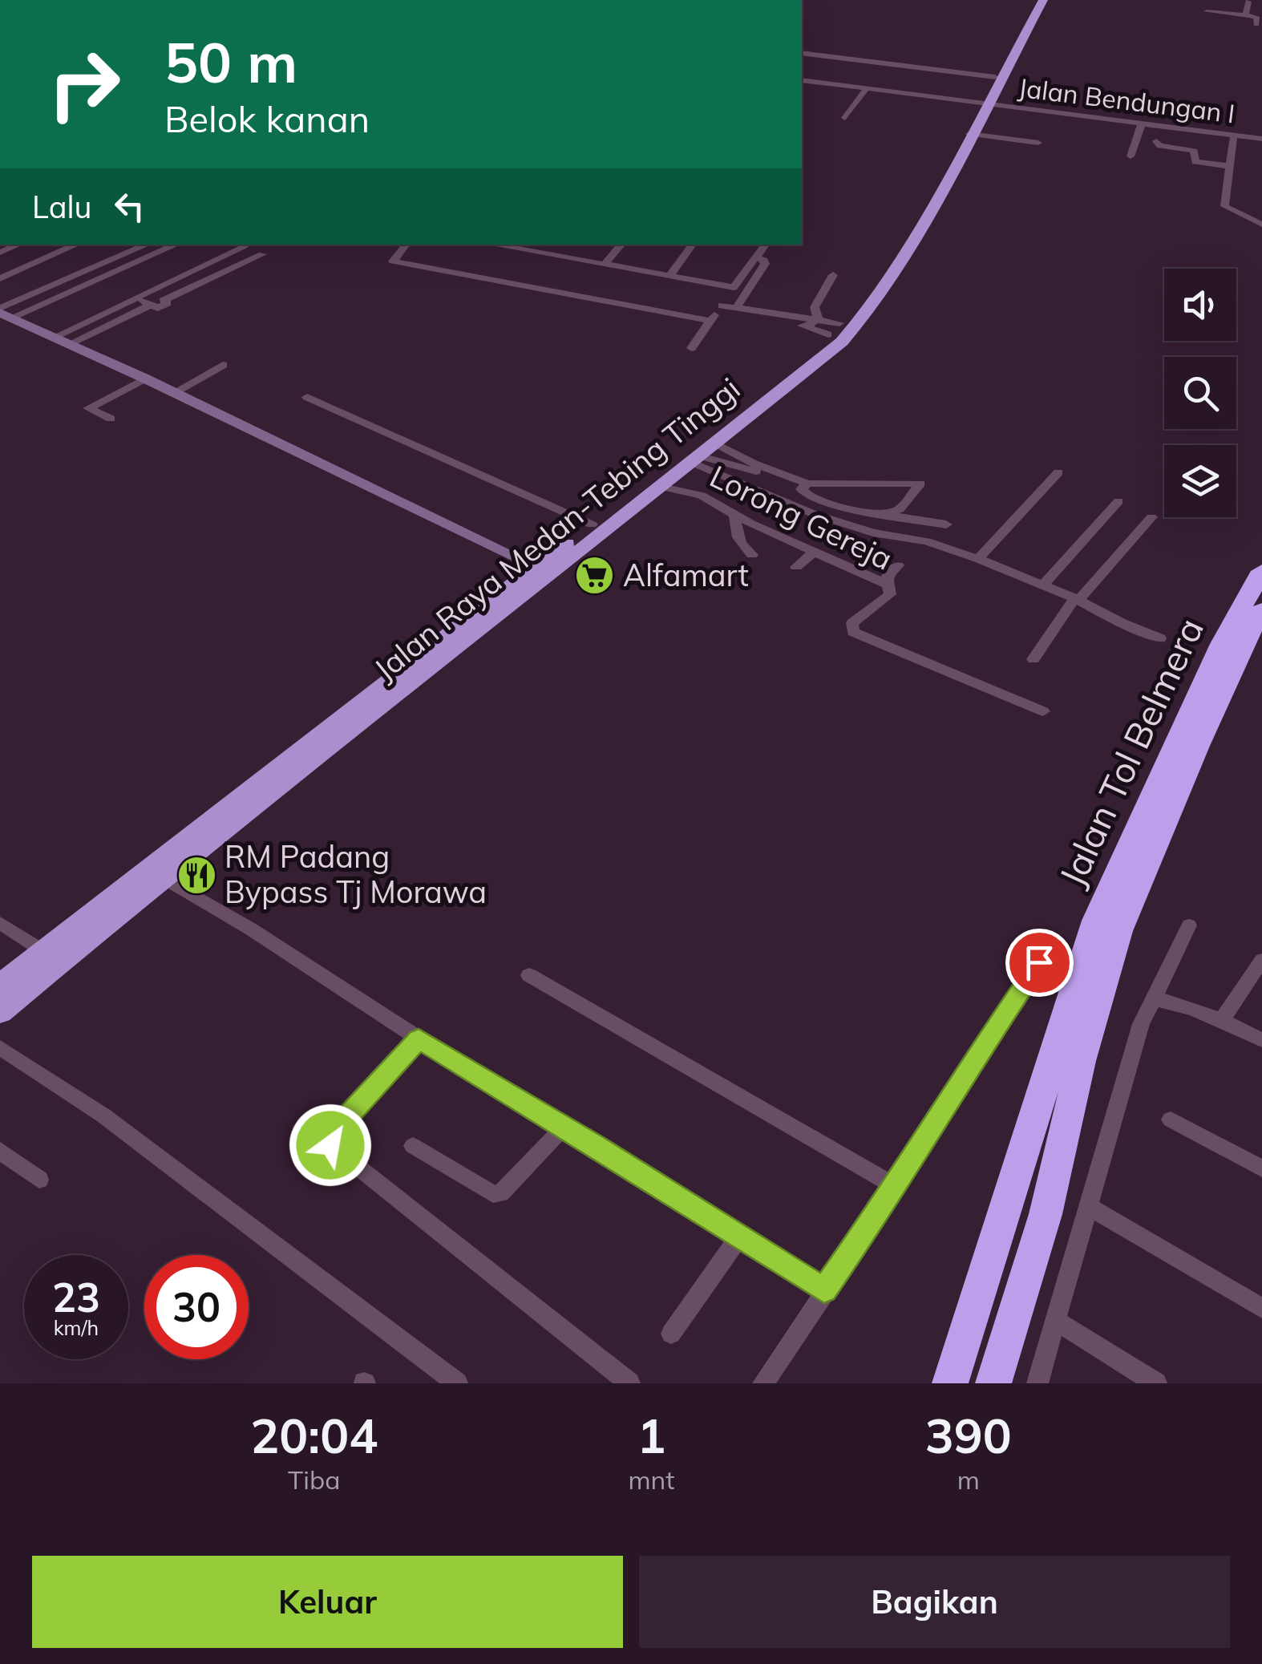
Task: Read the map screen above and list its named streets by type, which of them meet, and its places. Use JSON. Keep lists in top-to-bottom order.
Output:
{
  "streets": {
    "highway": ["Jalan Raya Medan-Tebing Tinggi", "Jalan Tol Belmera"],
    "street": ["Jalan Bendungan I", "Lorong Gereja"]
  },
  "crossings": [
    ["Jalan Bendungan I", "Jalan Raya Medan-Tebing Tinggi"],
    ["Lorong Gereja", "Jalan Raya Medan-Tebing Tinggi"]
  ],
  "places": {
    "supermarket": ["Alfamart"],
    "restaurant": ["RM Padang Bypass Tj Morawa"]
  },
  "page": {
    "turn": ["50 m", "Belok kanan"],
    "then": "Lalu",
    "speed": "23 km/h",
    "limit": "30",
    "eta": [
      "20:04",
      "Tiba",
      "1",
      "mnt",
      "390",
      "m"
    ],
    "buttons": ["Keluar", "Bagikan"]
  }
}
